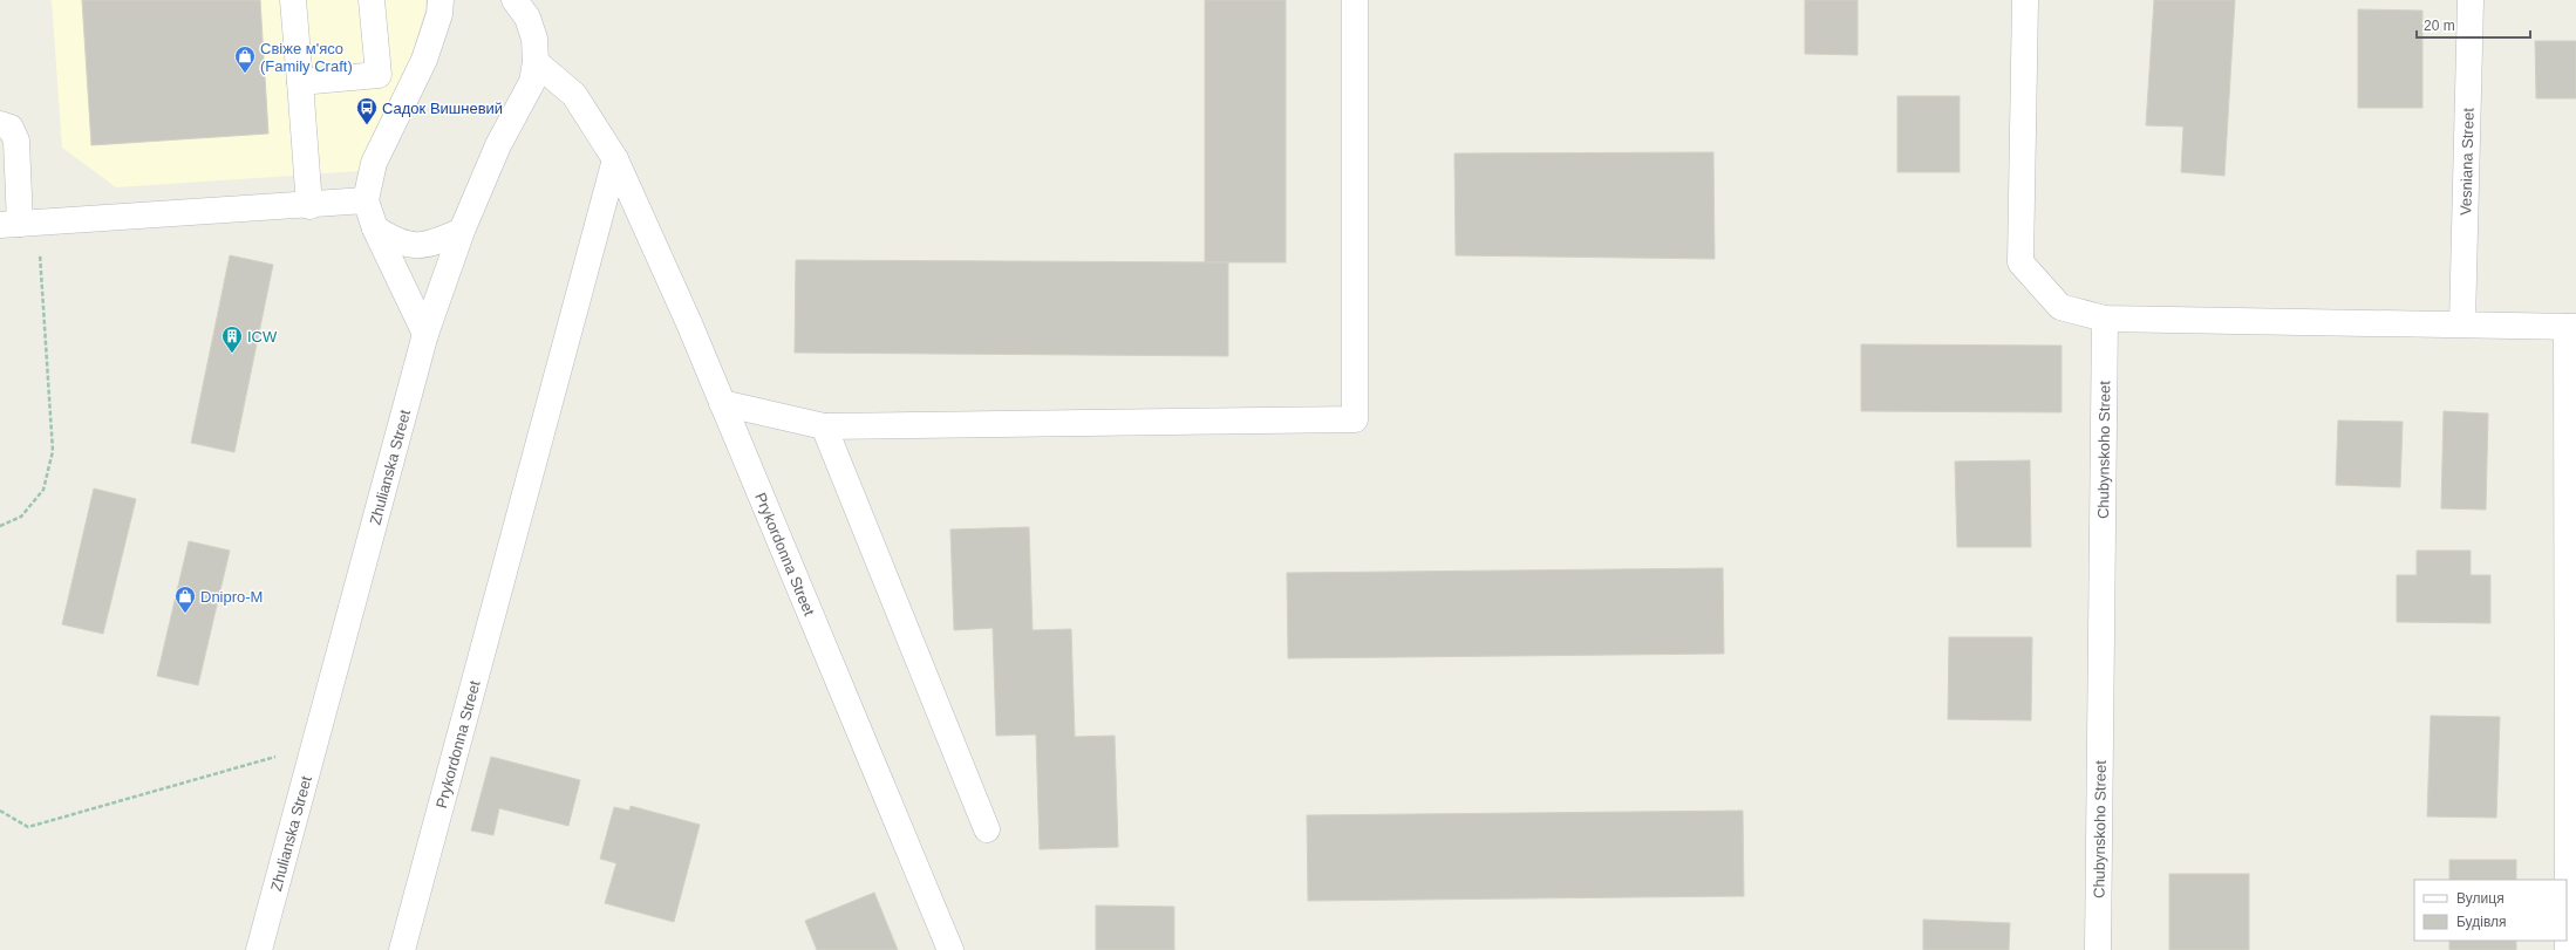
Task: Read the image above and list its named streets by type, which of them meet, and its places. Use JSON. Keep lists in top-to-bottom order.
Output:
{
  "streets": {
    "street": [
      "Vesniana Street",
      "Chubynskoho Street",
      "Zhulianska Street",
      "Prykordonna Street"
    ]
  },
  "crossings": [
    ["Zhulianska Street", "Prykordonna Street"]
  ],
  "places": {
    "shop": ["Свіже м'ясо (Family Craft)", "Dnipro-M"],
    "bus stop": ["Садок Вишневий"],
    "building": ["ICW"]
  },
  "legend": ["Вулиця", "Будівля"],
  "scale_bar": "20 m"
}
